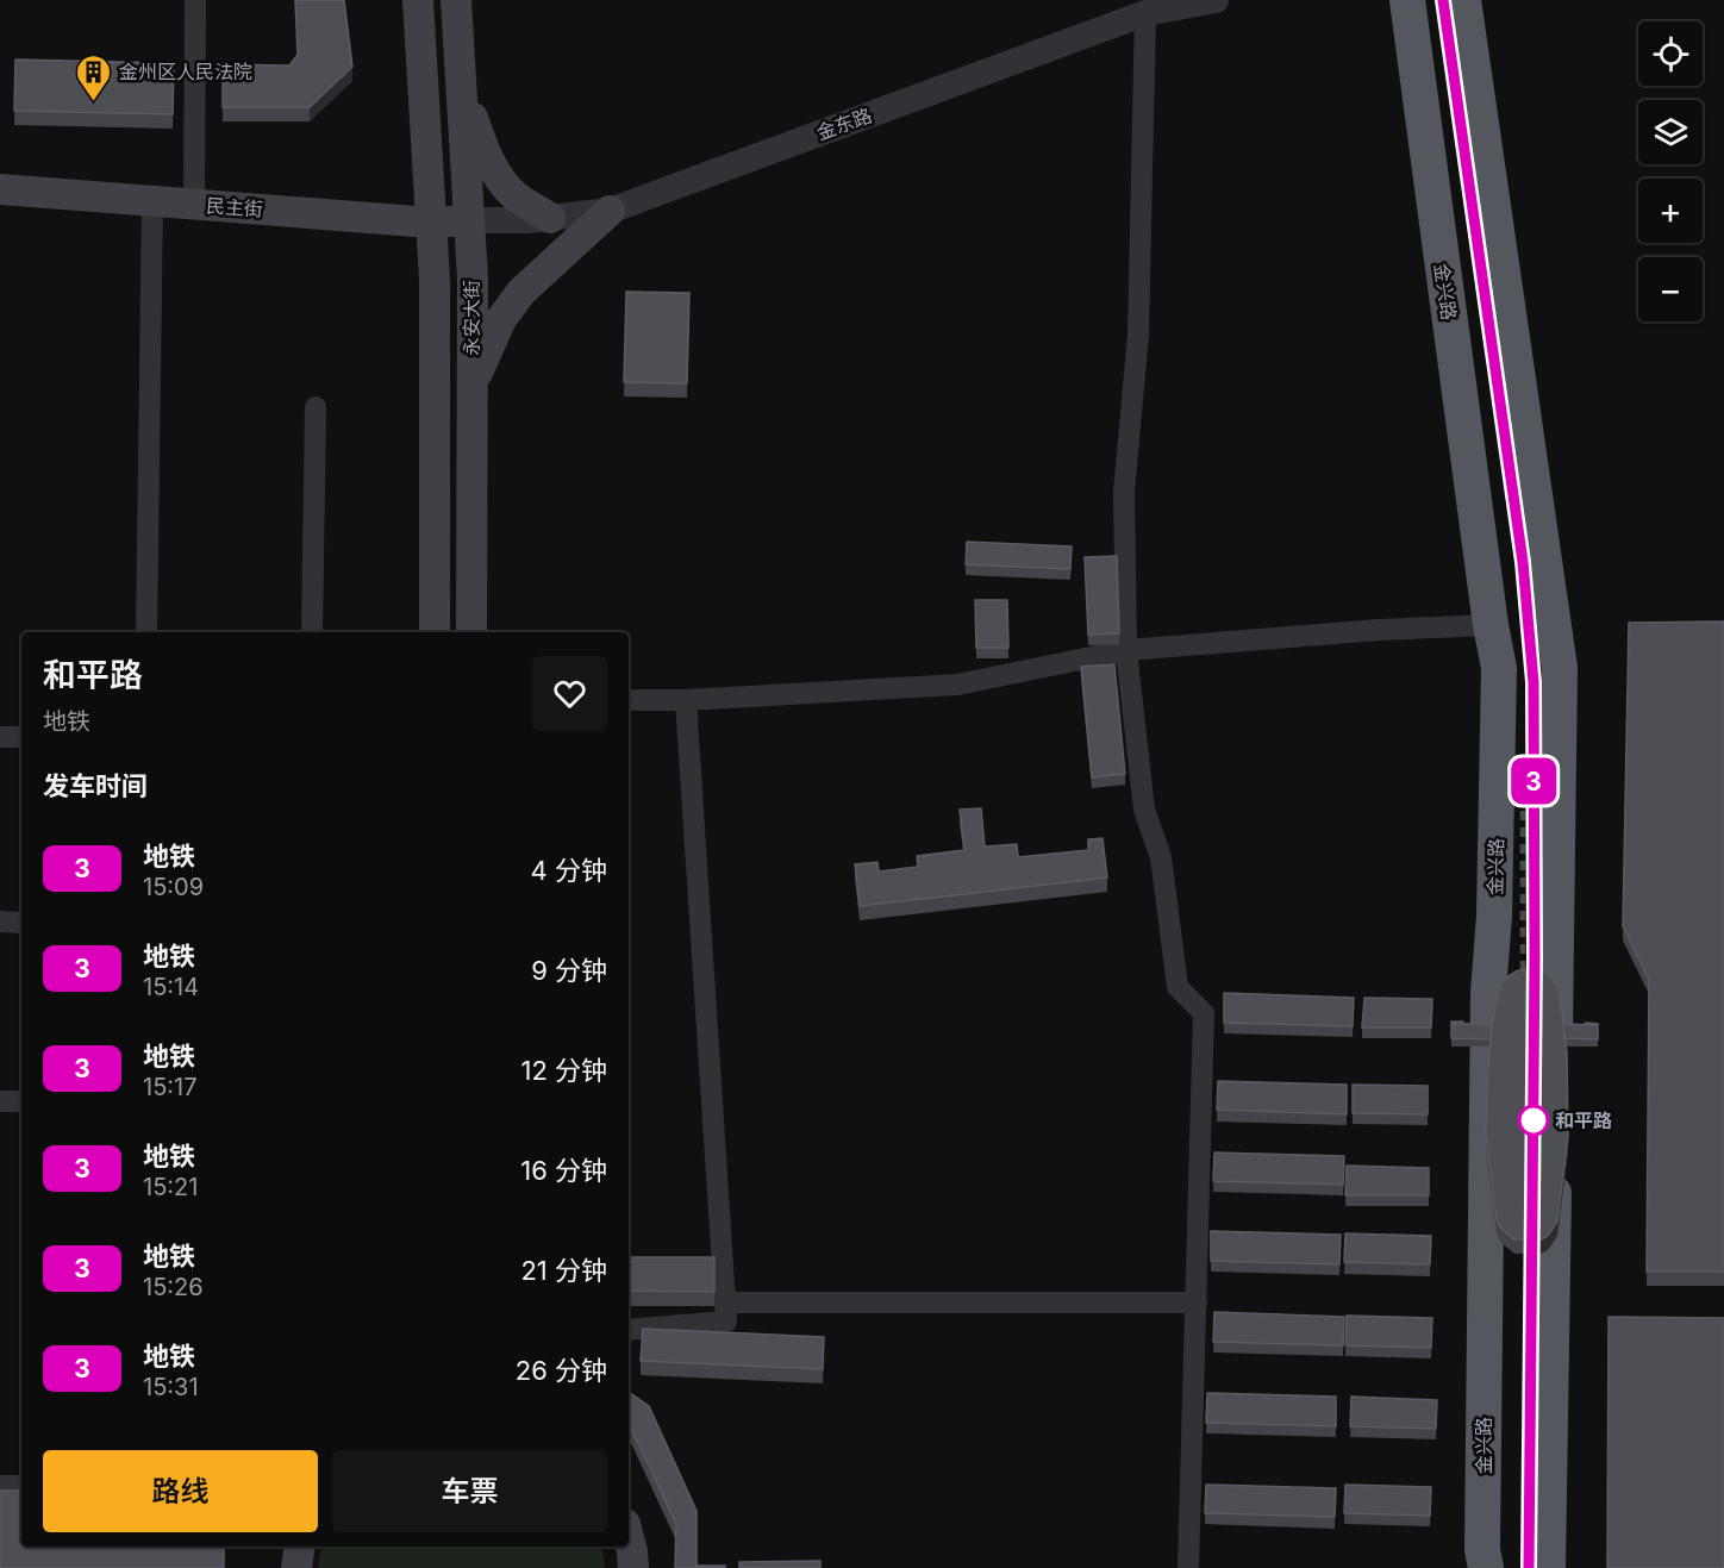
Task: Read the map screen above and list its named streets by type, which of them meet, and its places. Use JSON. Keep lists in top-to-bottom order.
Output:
{
  "streets": {
    "highway": ["金兴路"],
    "main road": ["民主街", "永安大街"],
    "street": ["金东路"]
  },
  "crossings": [
    ["金东路", "民主街"],
    ["金东路", "永安大街"],
    ["民主街", "永安大街"]
  ],
  "places": {
    "building": ["金州区人民法院"],
    "other": ["和平路"]
  },
  "lines": ["metro line 3"],
  "page": {
    "on_map": "3",
    "map_buttons": ["+", "−"],
    "heading": [
      ["和平路", "地铁"],
      "发车时间"
    ],
    "list": [
      {
        "mark": "3",
        "name": "地铁",
        "note": "15:09",
        "value": "4 分钟"
      },
      {
        "mark": "3",
        "name": "地铁",
        "note": "15:14",
        "value": "9 分钟"
      },
      {
        "mark": "3",
        "name": "地铁",
        "note": "15:17",
        "value": "12 分钟"
      },
      {
        "mark": "3",
        "name": "地铁",
        "note": "15:21",
        "value": "16 分钟"
      },
      {
        "mark": "3",
        "name": "地铁",
        "note": "15:26",
        "value": "21 分钟"
      },
      {
        "mark": "3",
        "name": "地铁",
        "note": "15:31",
        "value": "26 分钟"
      }
    ],
    "buttons": ["路线", "车票"]
  }
}
